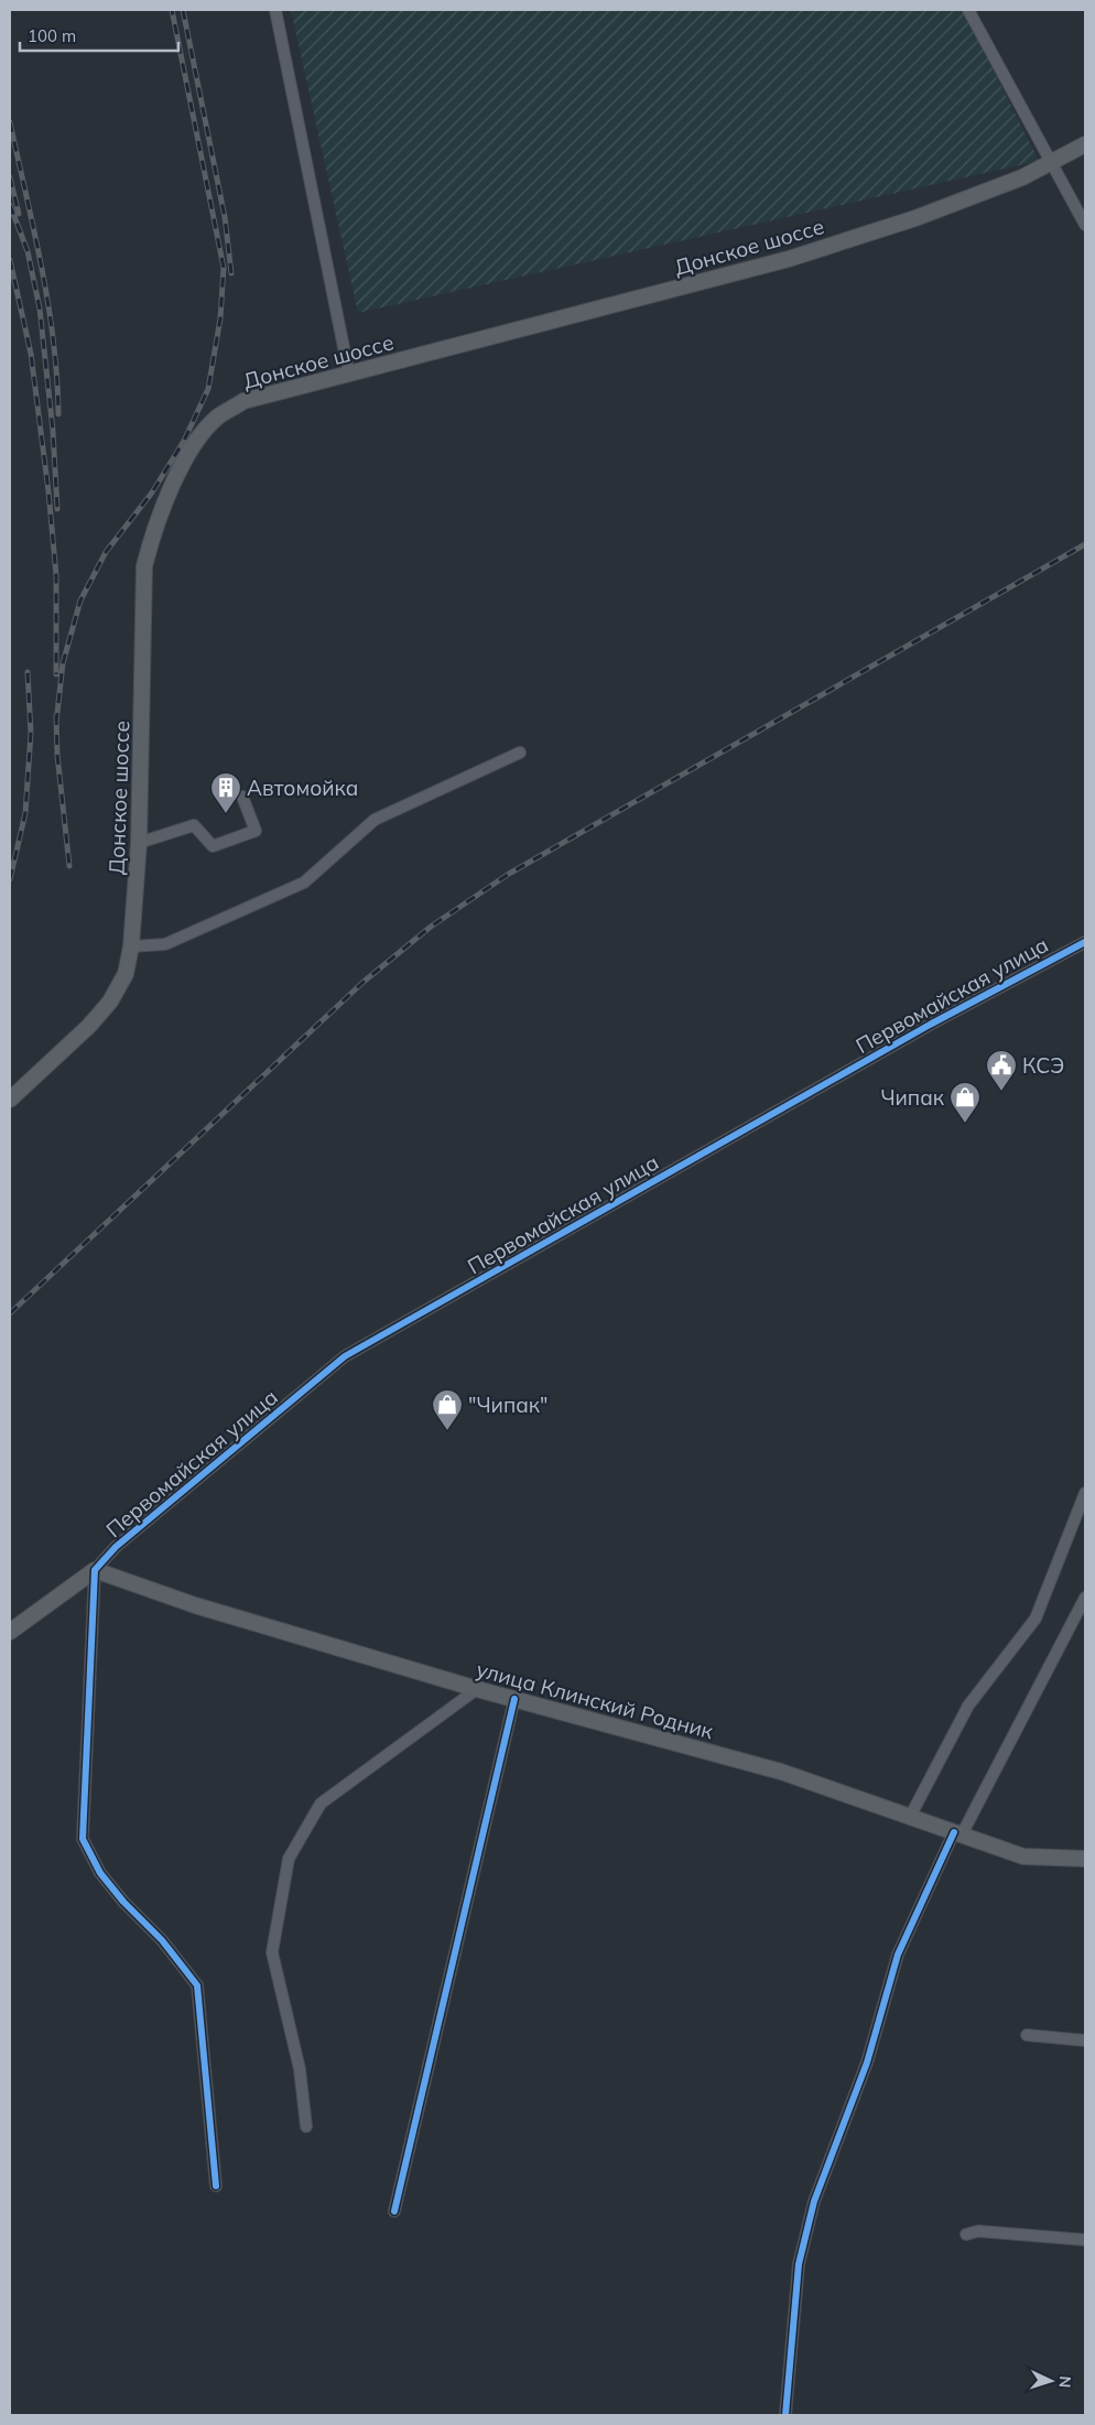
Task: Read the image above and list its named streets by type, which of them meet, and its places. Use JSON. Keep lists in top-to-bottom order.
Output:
{
  "streets": {
    "main road": ["Донское шоссе", "Первомайская улица", "улица Клинский Родник"]
  },
  "crossings": [
    ["Первомайская улица", "улица Клинский Родник"]
  ],
  "places": {
    "building": ["Автомойка"],
    "public building": ["КСЭ"],
    "shop": ["Чипак", "\"Чипак\""]
  },
  "scale_bar": "100 m",
  "north": "right"
}
